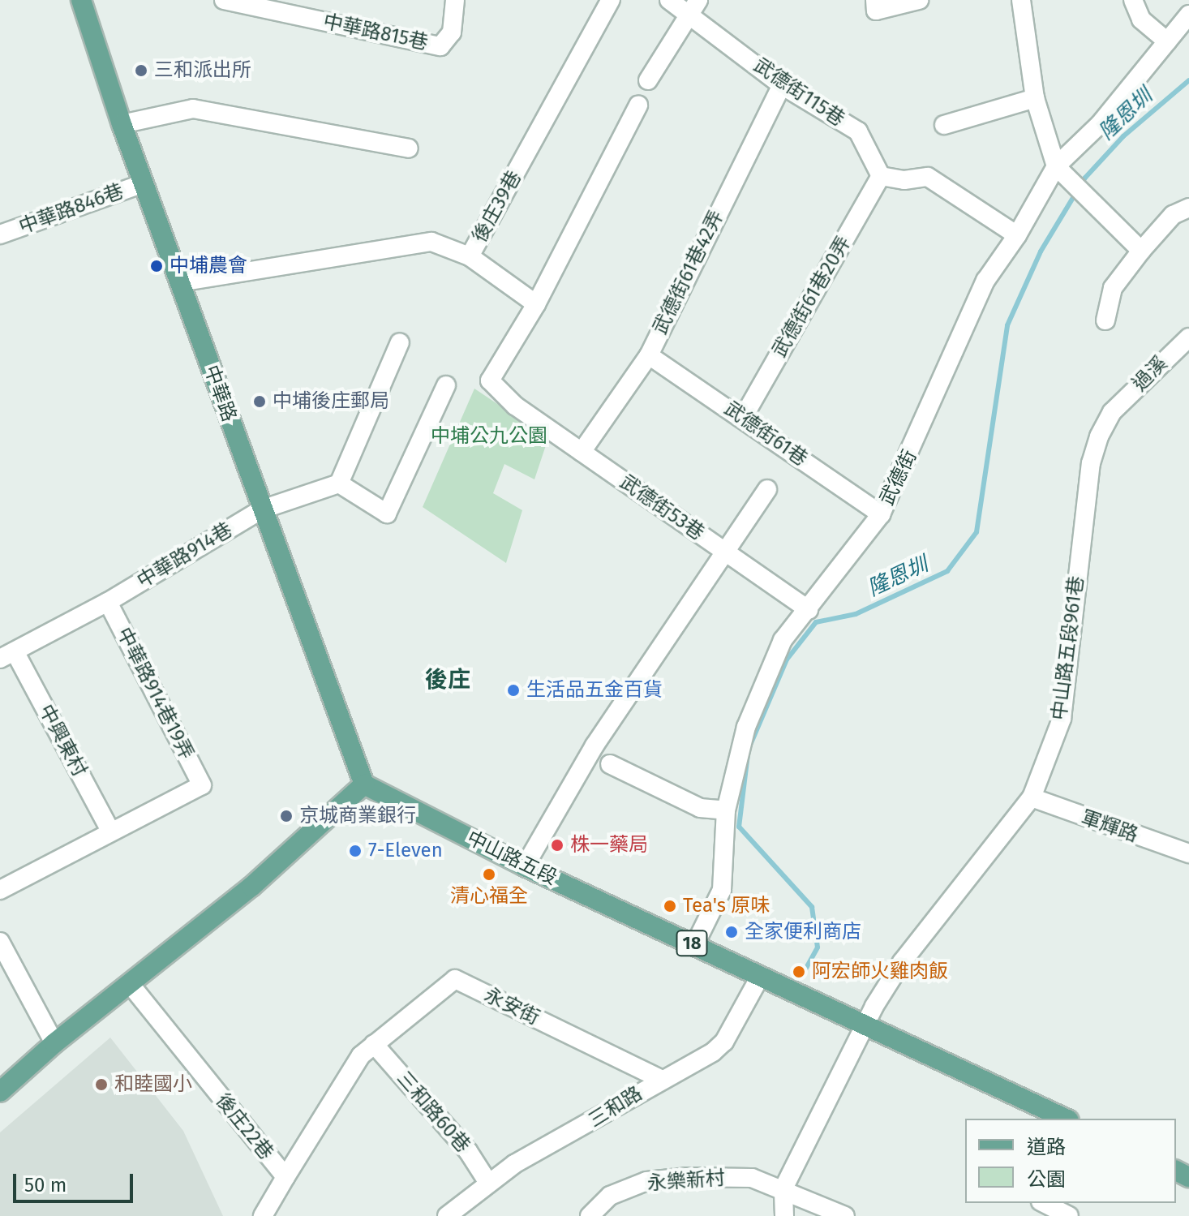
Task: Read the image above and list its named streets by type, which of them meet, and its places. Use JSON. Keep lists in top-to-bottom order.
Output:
{
  "streets": {
    "main road": ["中華路", "中山路五段", "18"],
    "street": [
      "中華路815巷",
      "武德街115巷",
      "後庄39巷",
      "中華路846巷",
      "武德街61巷42弄",
      "武德街61巷20弄",
      "過溪",
      "武德街61巷",
      "武德街",
      "武德街53巷",
      "中華路914巷",
      "中山路五段961巷",
      "中華路914巷19弄",
      "中興東村",
      "軍輝路",
      "永安街",
      "三和路",
      "三和路60巷",
      "後庄22巷",
      "永樂新村"
    ]
  },
  "crossings": [
    ["武德街115巷", "武德街61巷42弄"],
    ["武德街115巷", "武德街61巷20弄"],
    ["後庄39巷", "中華路"],
    ["中華路846巷", "中華路"],
    ["武德街61巷42弄", "武德街61巷"],
    ["武德街61巷42弄", "武德街53巷"],
    ["武德街61巷20弄", "武德街61巷"],
    ["過溪", "中山路五段961巷"],
    ["中華路", "中華路914巷"],
    ["中華路", "中山路五段"],
    ["武德街61巷", "武德街"],
    ["武德街", "武德街53巷"],
    ["武德街", "中山路五段"],
    ["中華路914巷", "中華路914巷19弄"],
    ["中華路914巷", "中興東村"],
    ["中山路五段961巷", "軍輝路"],
    ["中山路五段961巷", "中山路五段"],
    ["中華路914巷19弄", "中興東村"],
    ["中山路五段", "三和路"],
    ["永安街", "三和路"],
    ["永安街", "三和路60巷"],
    ["永安街", "後庄22巷"],
    ["三和路", "三和路60巷"],
    ["三和路60巷", "後庄22巷"]
  ],
  "districts": ["後庄"],
  "water": ["隆恩圳"],
  "parks": ["中埔公九公園"],
  "places": [
    "三和派出所",
    "中埔農會",
    "中埔後庄郵局",
    "生活品五金百貨",
    "京城商業銀行",
    "株一藥局",
    "7-Eleven",
    "清心福全",
    "Tea's 原味",
    "全家便利商店",
    "阿宏師火雞肉飯",
    "和睦國小"
  ],
  "legend": ["道路", "公園"],
  "scale_bar": "50 m"
}
